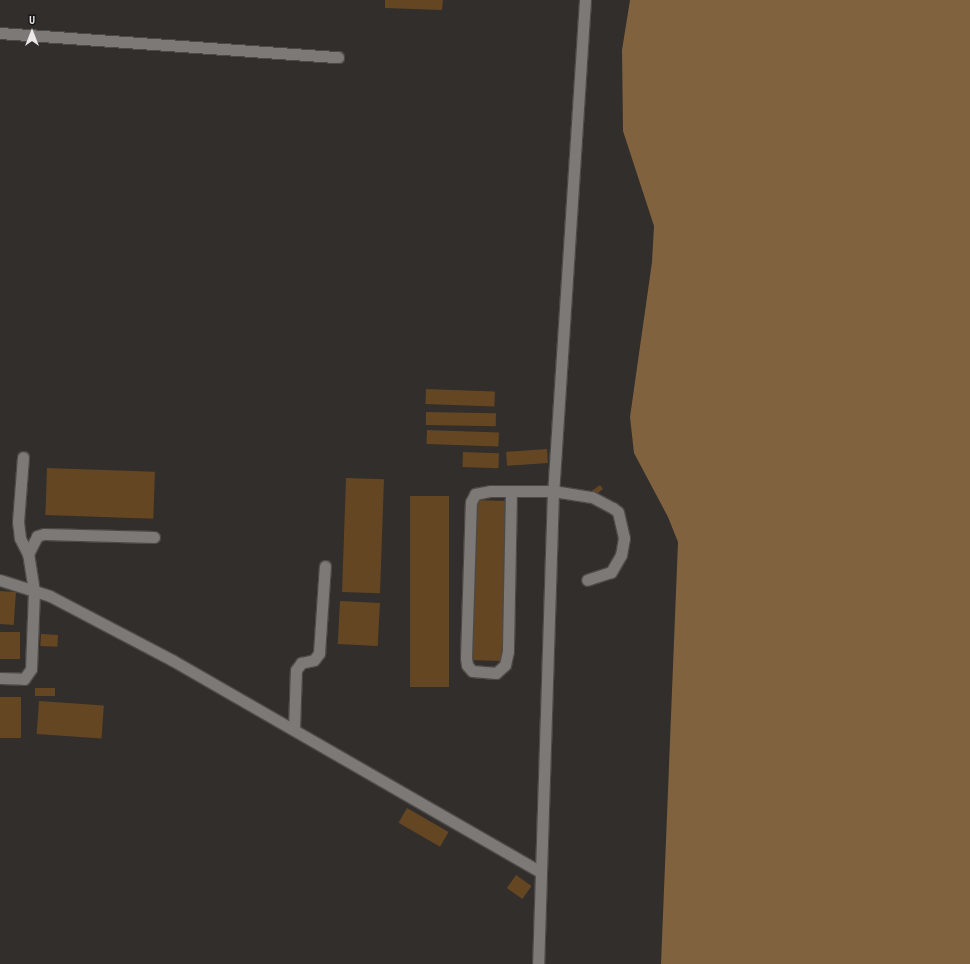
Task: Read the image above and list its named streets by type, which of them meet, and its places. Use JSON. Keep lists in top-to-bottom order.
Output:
{
  "north": "top"
}
